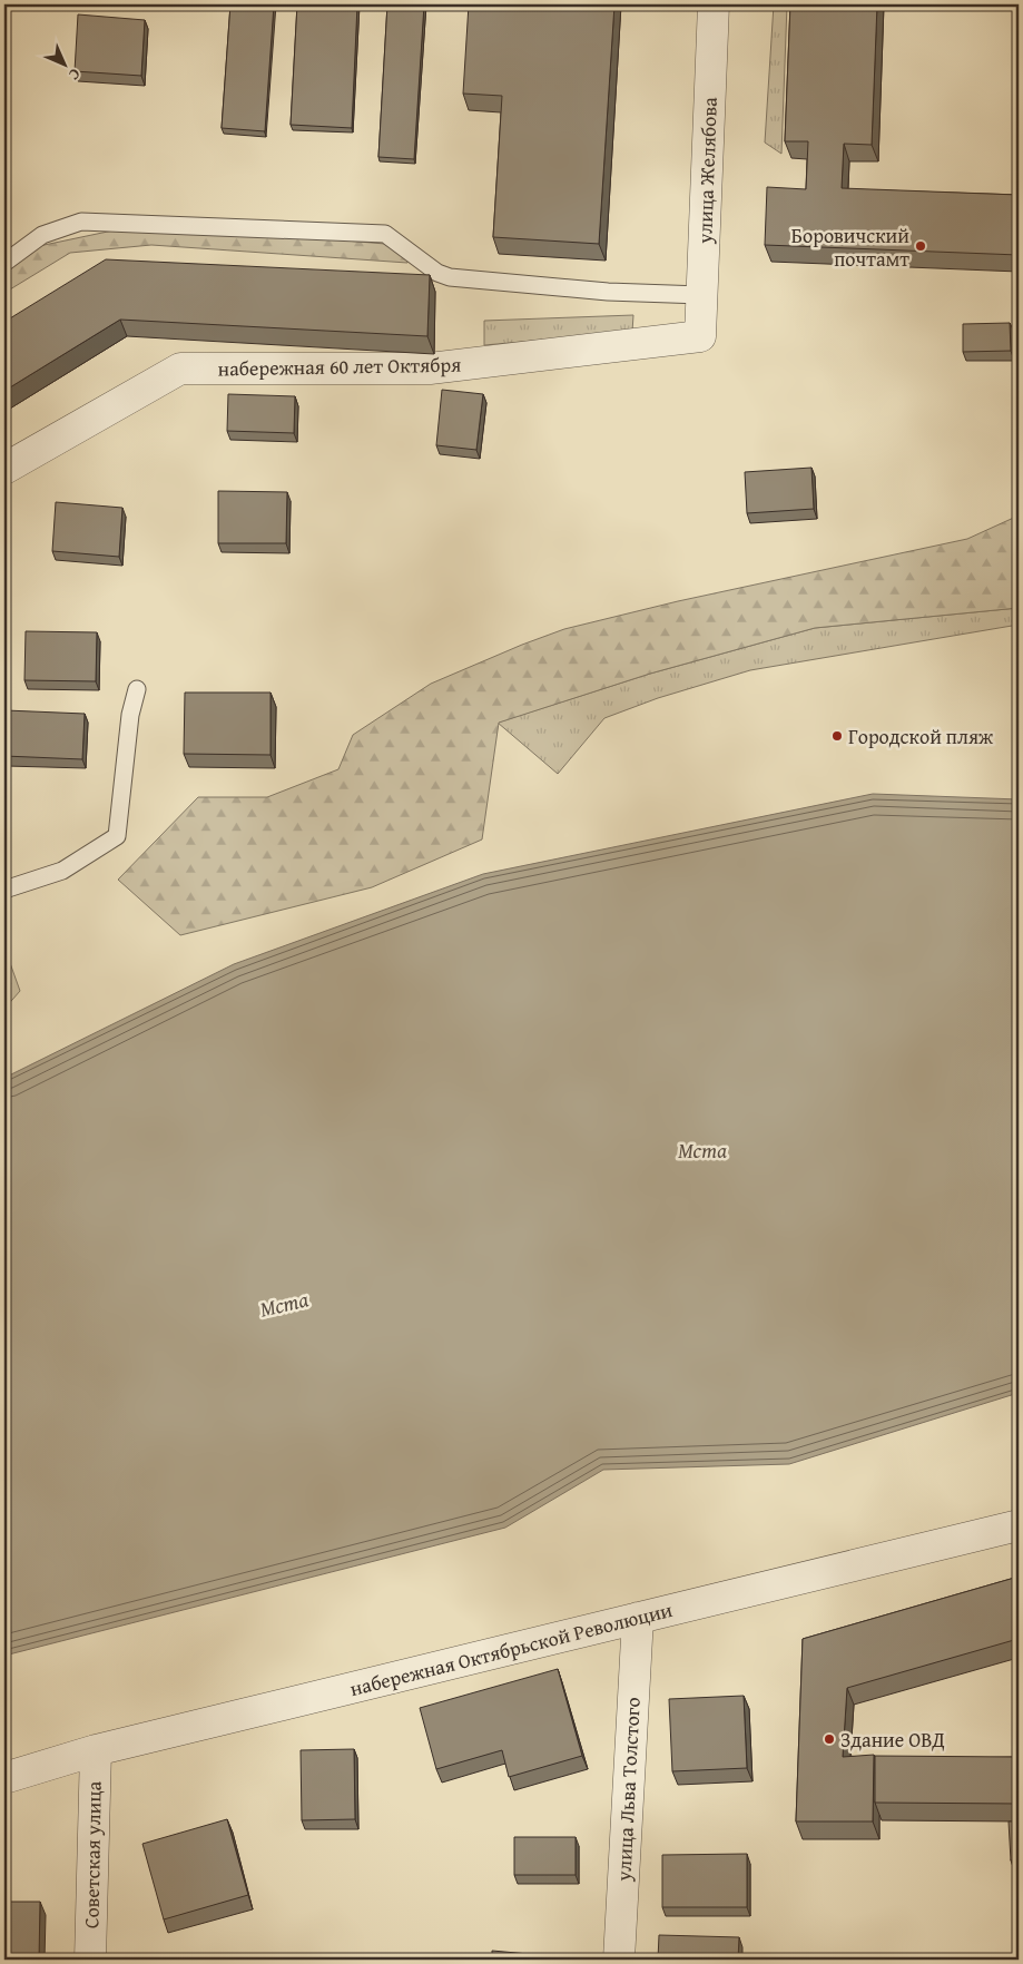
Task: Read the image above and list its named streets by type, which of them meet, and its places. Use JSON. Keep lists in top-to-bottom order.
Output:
{
  "streets": {
    "street": [
      "улица Желябова",
      "набережная 60 лет Октября",
      "набережная Октябрьской Революции",
      "улица Льва Толстого",
      "Советская улица"
    ]
  },
  "crossings": [
    ["улица Желябова", "набережная 60 лет Октября"],
    ["набережная Октябрьской Революции", "улица Льва Толстого"],
    ["набережная Октябрьской Революции", "Советская улица"]
  ],
  "water": ["Мста"],
  "places": ["Боровичский почтамт", "Городской пляж", "Здание ОВД"],
  "north": "bottom right"
}
